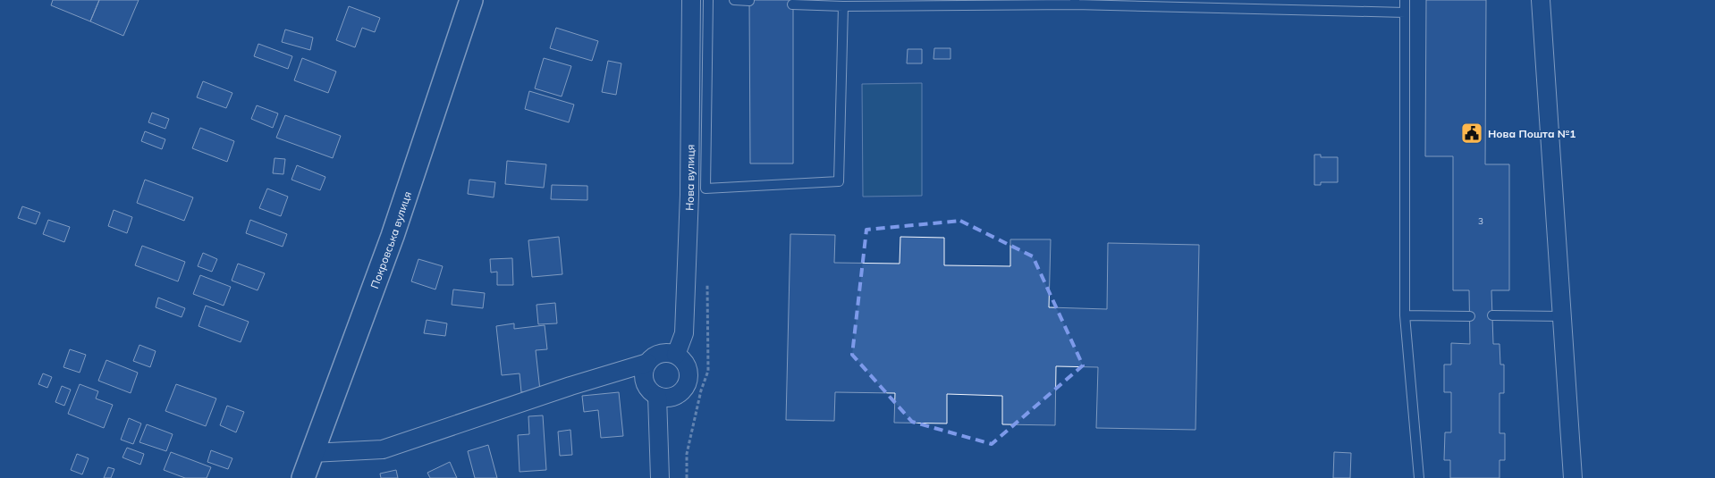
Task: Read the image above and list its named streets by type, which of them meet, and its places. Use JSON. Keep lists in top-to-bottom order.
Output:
{
  "streets": {
    "street": ["Нова вулиця", "Покровська вулиця"]
  },
  "places": {
    "public building": ["Нова Пошта №1"]
  },
  "house_numbers": ["3"]
}
